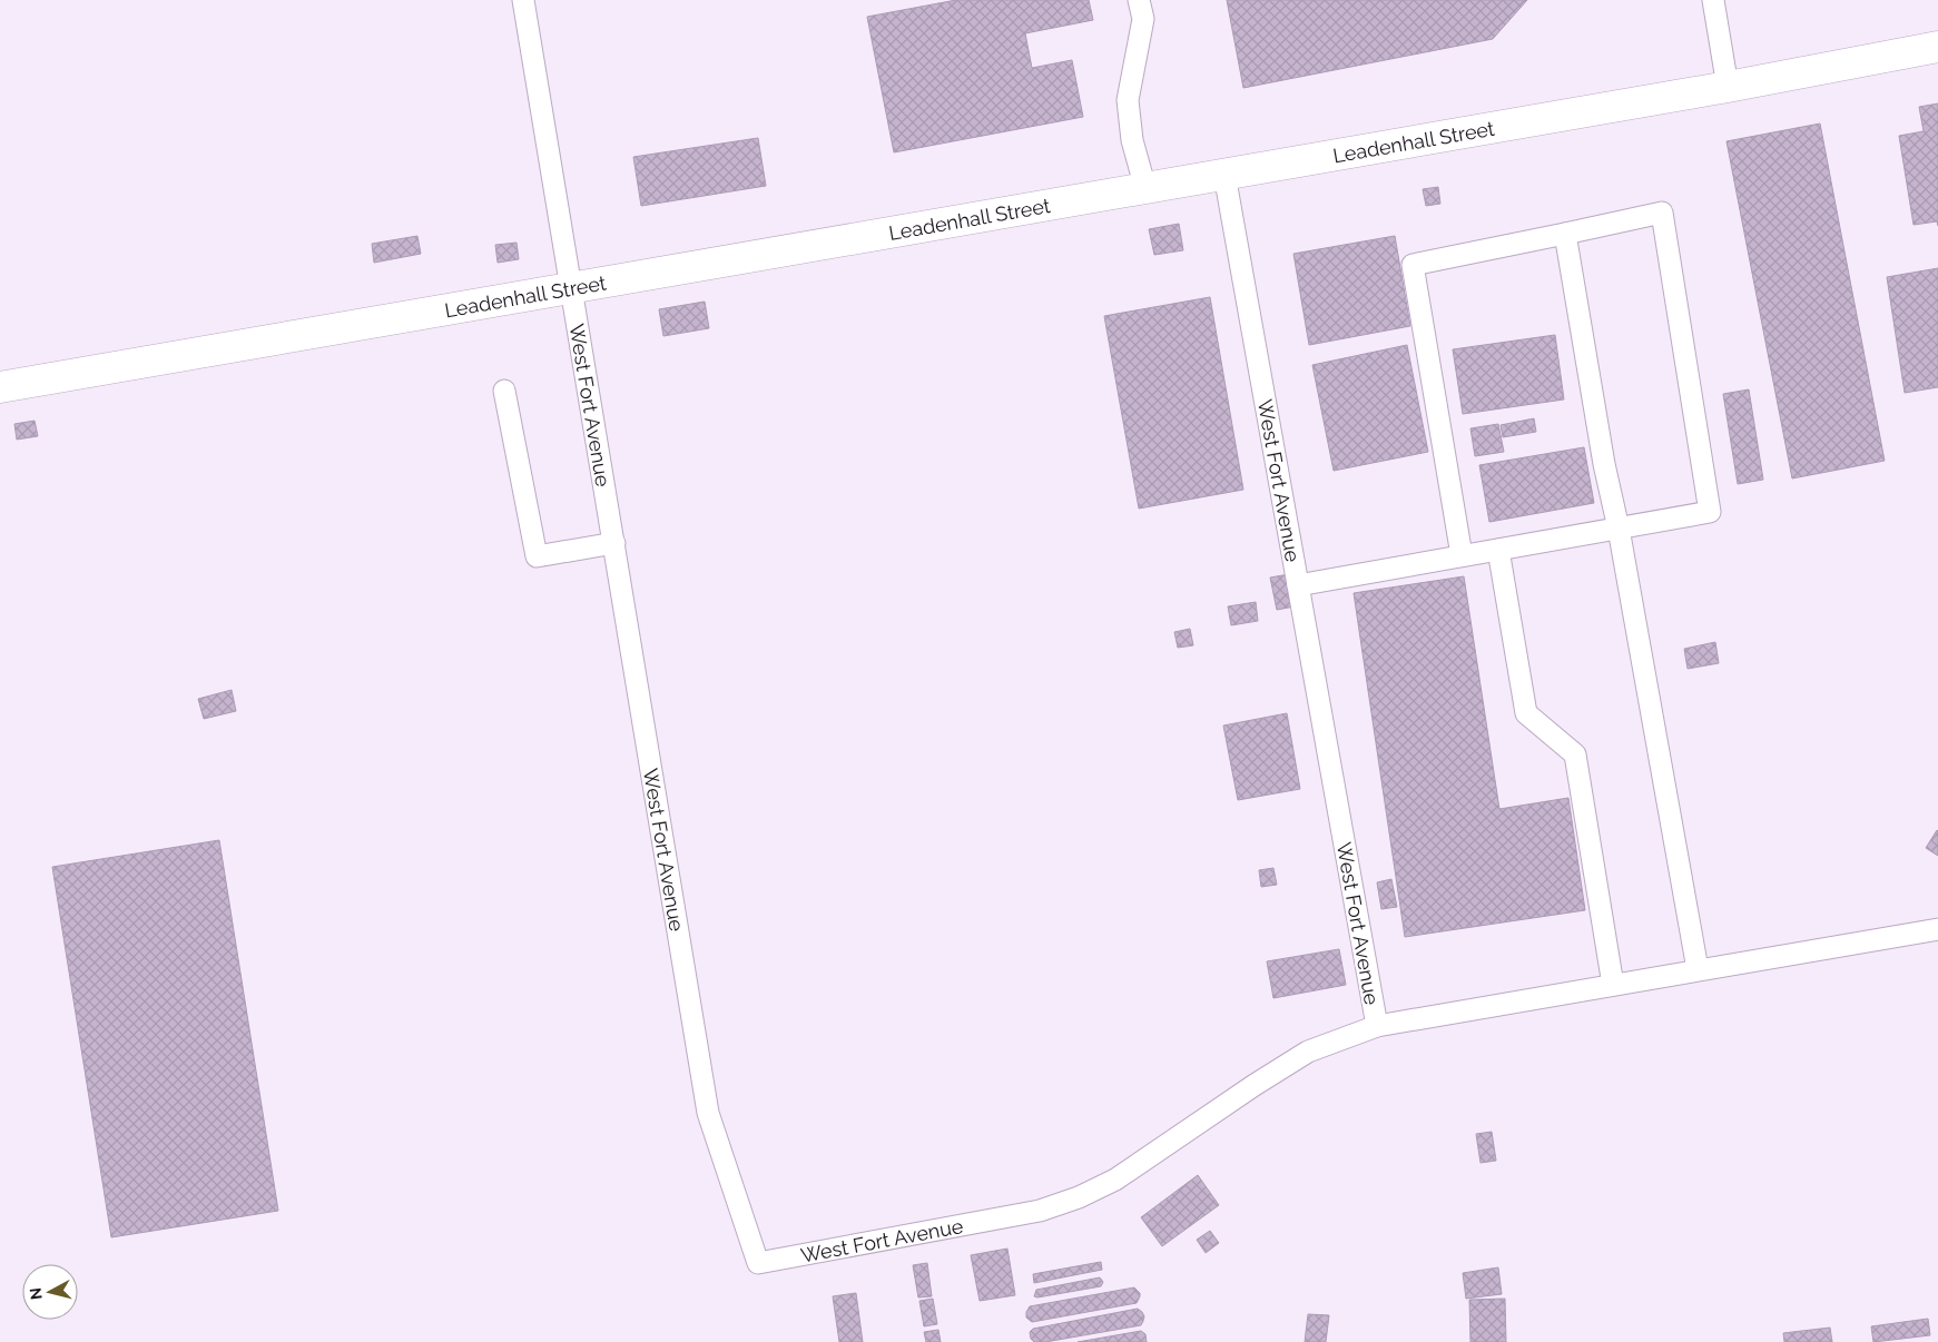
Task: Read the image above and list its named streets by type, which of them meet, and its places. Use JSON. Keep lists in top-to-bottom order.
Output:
{
  "streets": {
    "street": ["Leadenhall Street"],
    "lane": ["West Fort Avenue"]
  },
  "crossings": [
    ["Leadenhall Street", "West Fort Avenue"]
  ],
  "north": "left"
}
